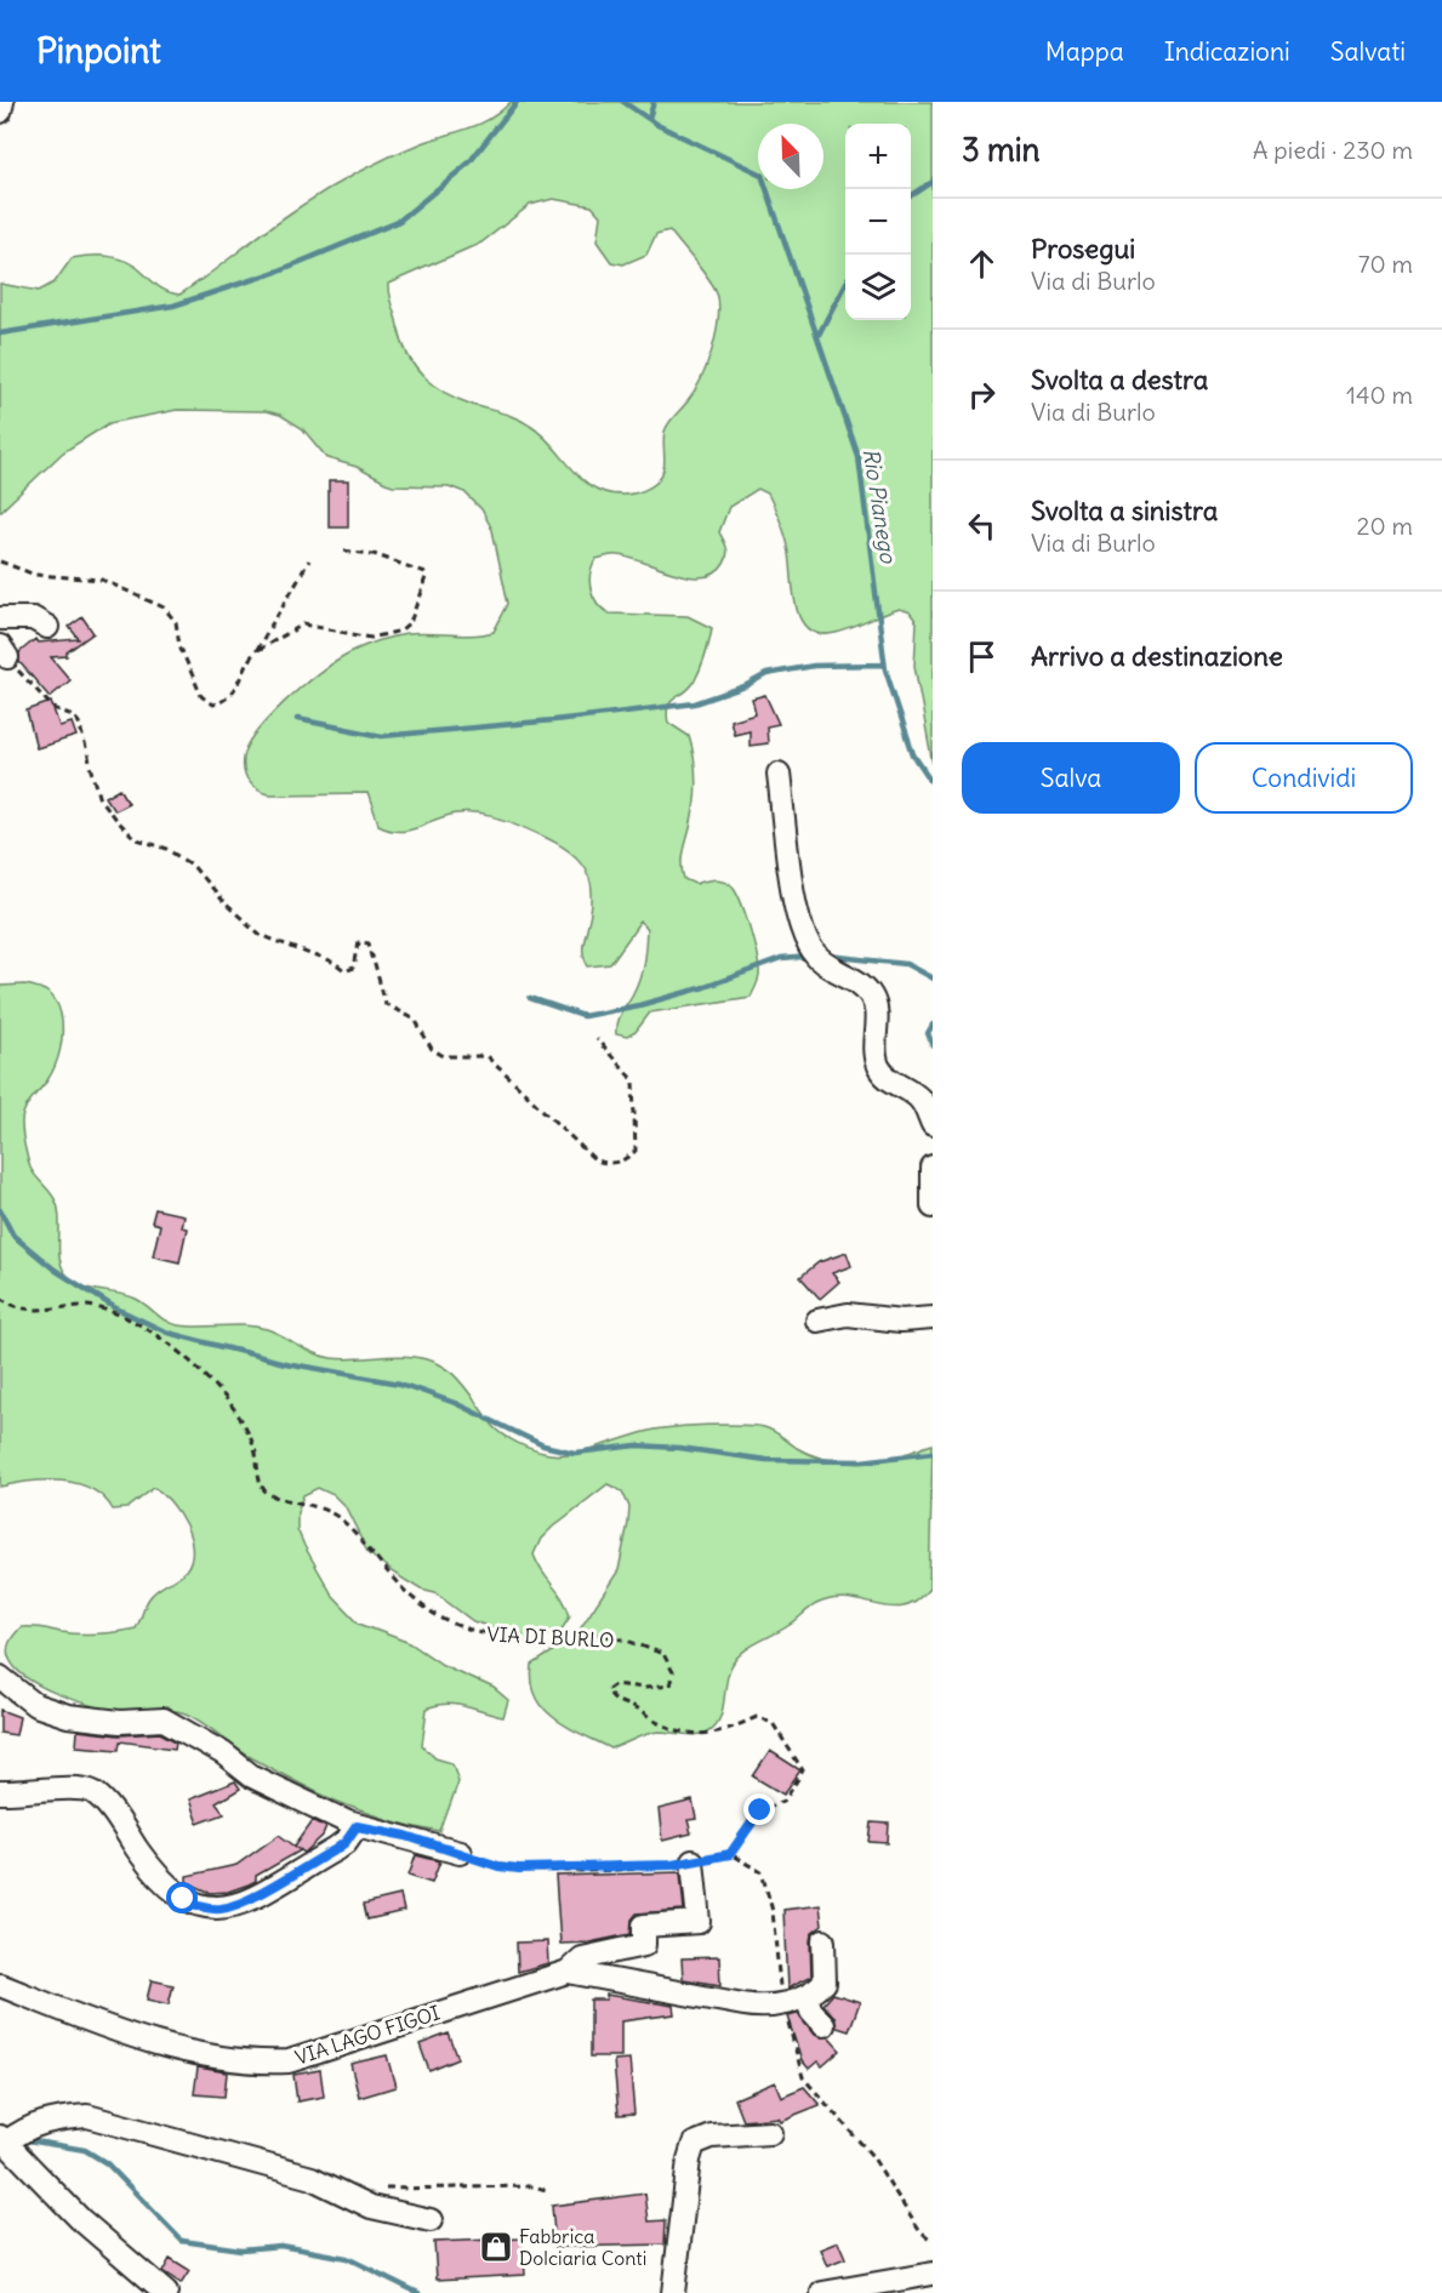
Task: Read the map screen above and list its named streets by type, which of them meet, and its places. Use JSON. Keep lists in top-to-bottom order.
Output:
{
  "streets": {
    "street": ["VIA LAGO FIGOI"],
    "path": ["VIA DI BURLO"]
  },
  "water": ["Rio Pianego"],
  "places": {
    "shop": ["Fabbrica Dolciaria Conti"]
  },
  "north": "top left",
  "page": {
    "header": "Pinpoint",
    "nav": ["Mappa", "Indicazioni", "Salvati"],
    "heading": ["3 min", "A piedi · 230 m"],
    "map_buttons": ["+", "−"],
    "list": [
      ["Prosegui", "Via di Burlo", "70 m"],
      ["Svolta a destra", "Via di Burlo", "140 m"],
      ["Svolta a sinistra", "Via di Burlo", "20 m"],
      "Arrivo a destinazione"
    ],
    "buttons": ["Salva", "Condividi"]
  }
}
